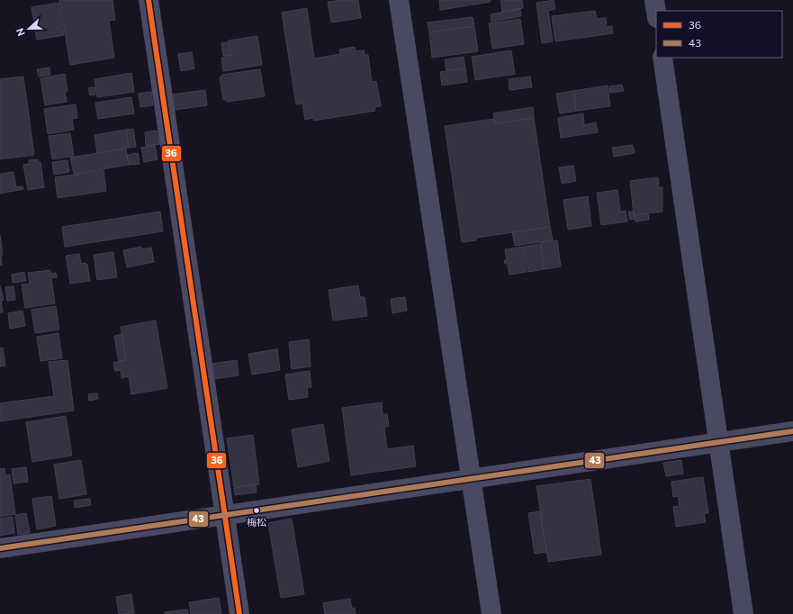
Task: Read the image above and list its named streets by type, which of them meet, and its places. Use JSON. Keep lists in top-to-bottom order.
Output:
{
  "places": ["梅松"],
  "lines": ["transit line 36", "transit line 43"],
  "legend": ["36", "43"],
  "north": "left"
}
